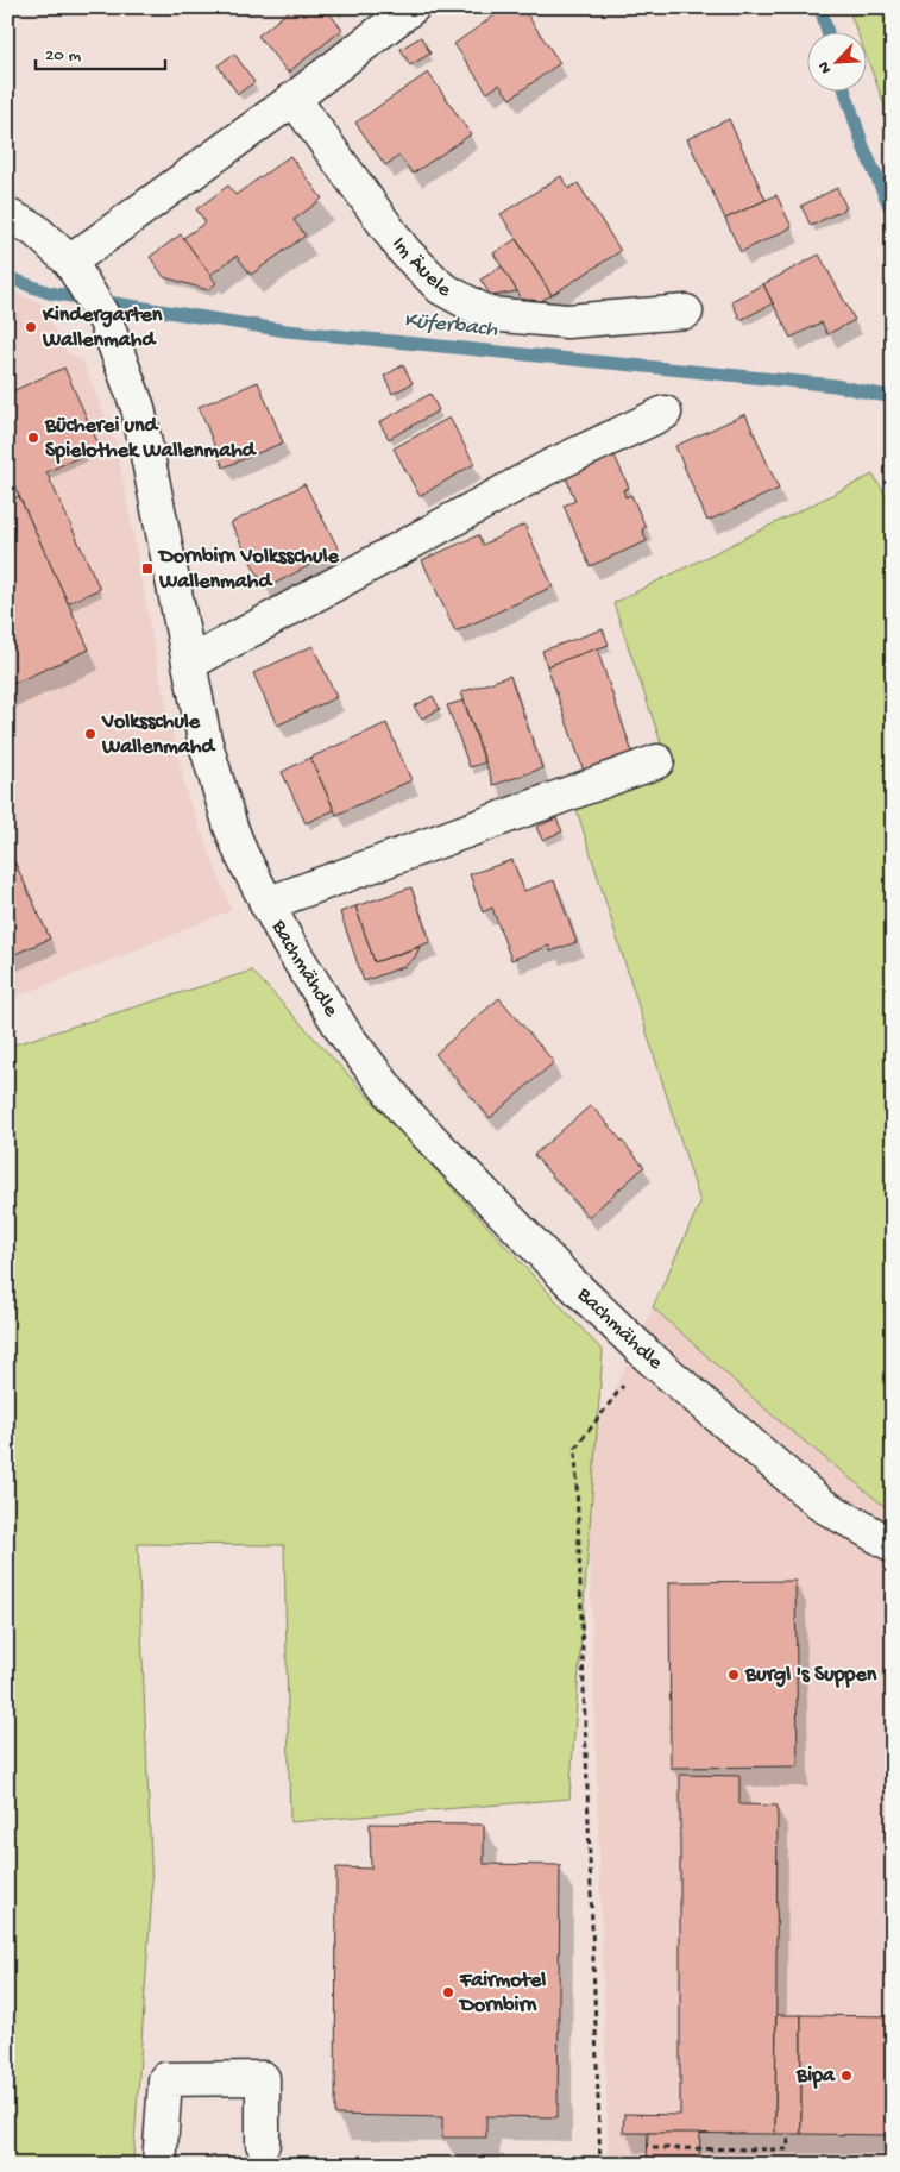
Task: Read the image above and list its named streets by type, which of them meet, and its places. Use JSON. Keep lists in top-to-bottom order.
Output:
{
  "streets": {
    "street": ["Im Äuele", "Bachmähdle"]
  },
  "water": ["Küferbach"],
  "places": {
    "other": [
      "Kindergarten Wallenmahd",
      "Bücherei und Spielothek Wallenmahd",
      "Volksschule Wallenmahd",
      "Burgl 's Suppen",
      "Fairmotel Dornbirn",
      "Bipa"
    ],
    "transit": ["Dornbirn Volksschule Wallenmahd"]
  },
  "scale_bar": "20 m",
  "north": "bottom left"
}
